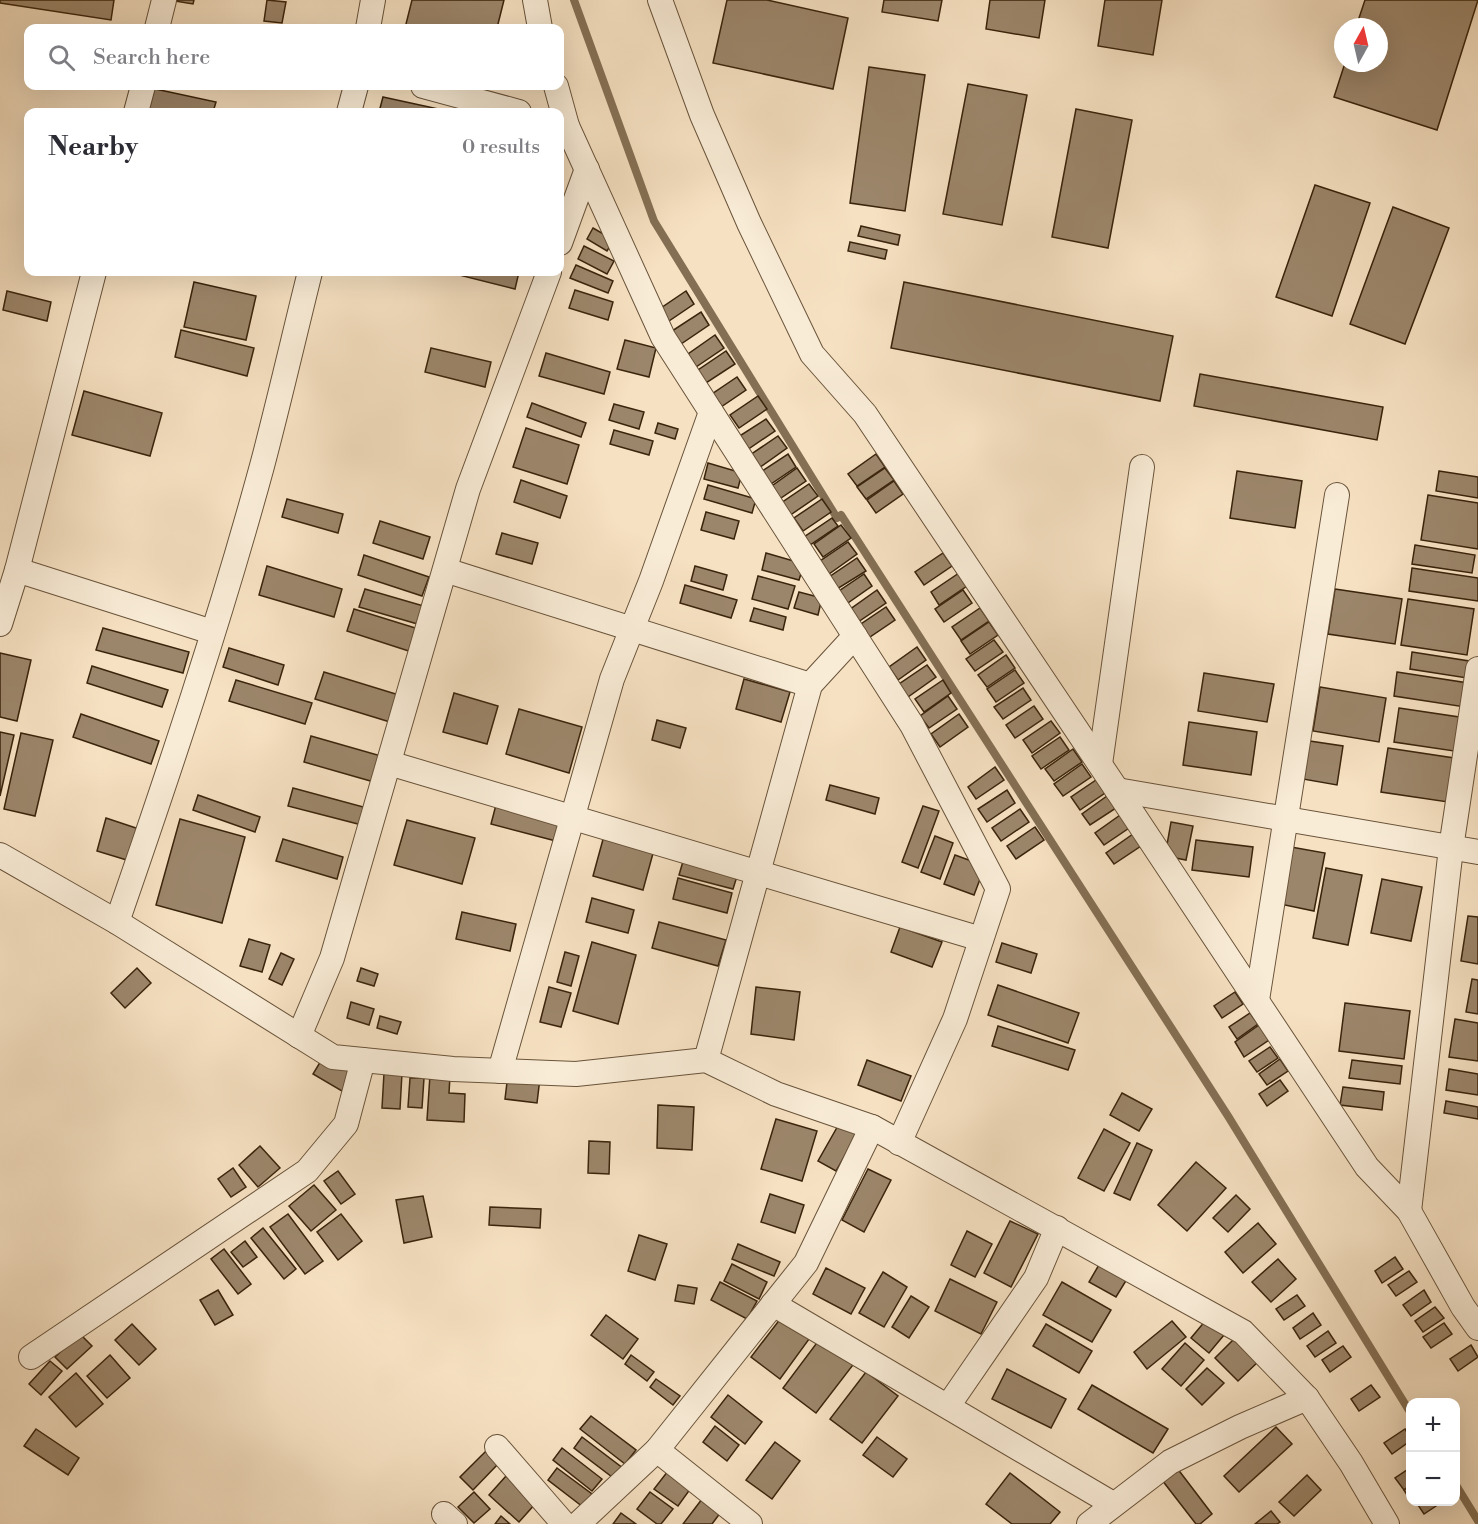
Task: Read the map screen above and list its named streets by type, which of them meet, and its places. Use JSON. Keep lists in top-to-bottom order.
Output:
{
  "north": "top",
  "page": {
    "search": "Search here",
    "heading": ["Nearby", "0 results"],
    "map_buttons": ["+", "−"]
  }
}
